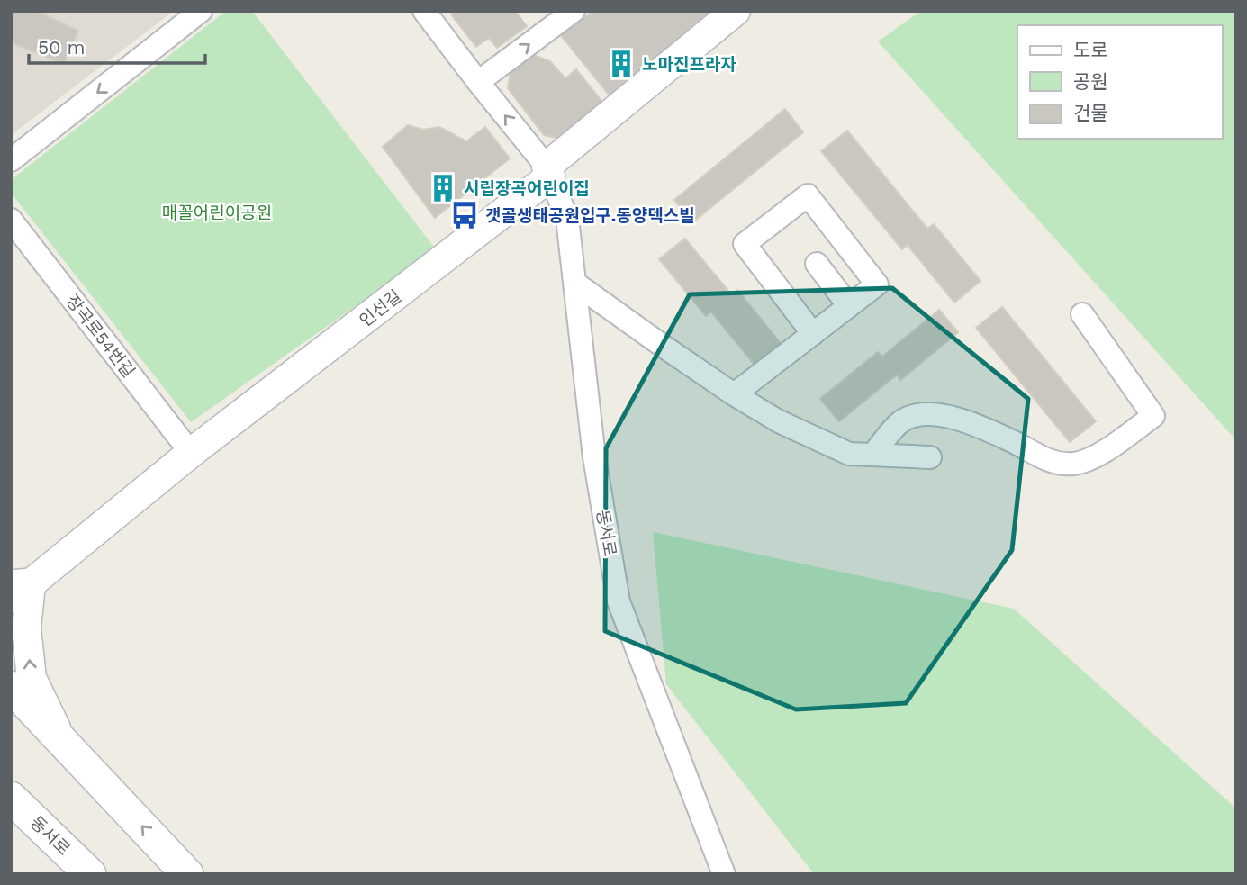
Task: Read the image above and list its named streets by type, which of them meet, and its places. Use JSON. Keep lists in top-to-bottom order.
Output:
{
  "streets": {
    "main road": ["동서로"],
    "street": ["인선길", "장곡로54번길"]
  },
  "crossings": [
    ["인선길", "장곡로54번길"],
    ["인선길", "동서로"]
  ],
  "parks": ["매꼴어린이공원"],
  "places": {
    "building": ["노마진프라자", "시립장곡어린이집"],
    "bus stop": ["갯골생태공원입구.동양덱스빌"]
  },
  "legend": ["도로", "공원", "건물"],
  "scale_bar": "50 m"
}
